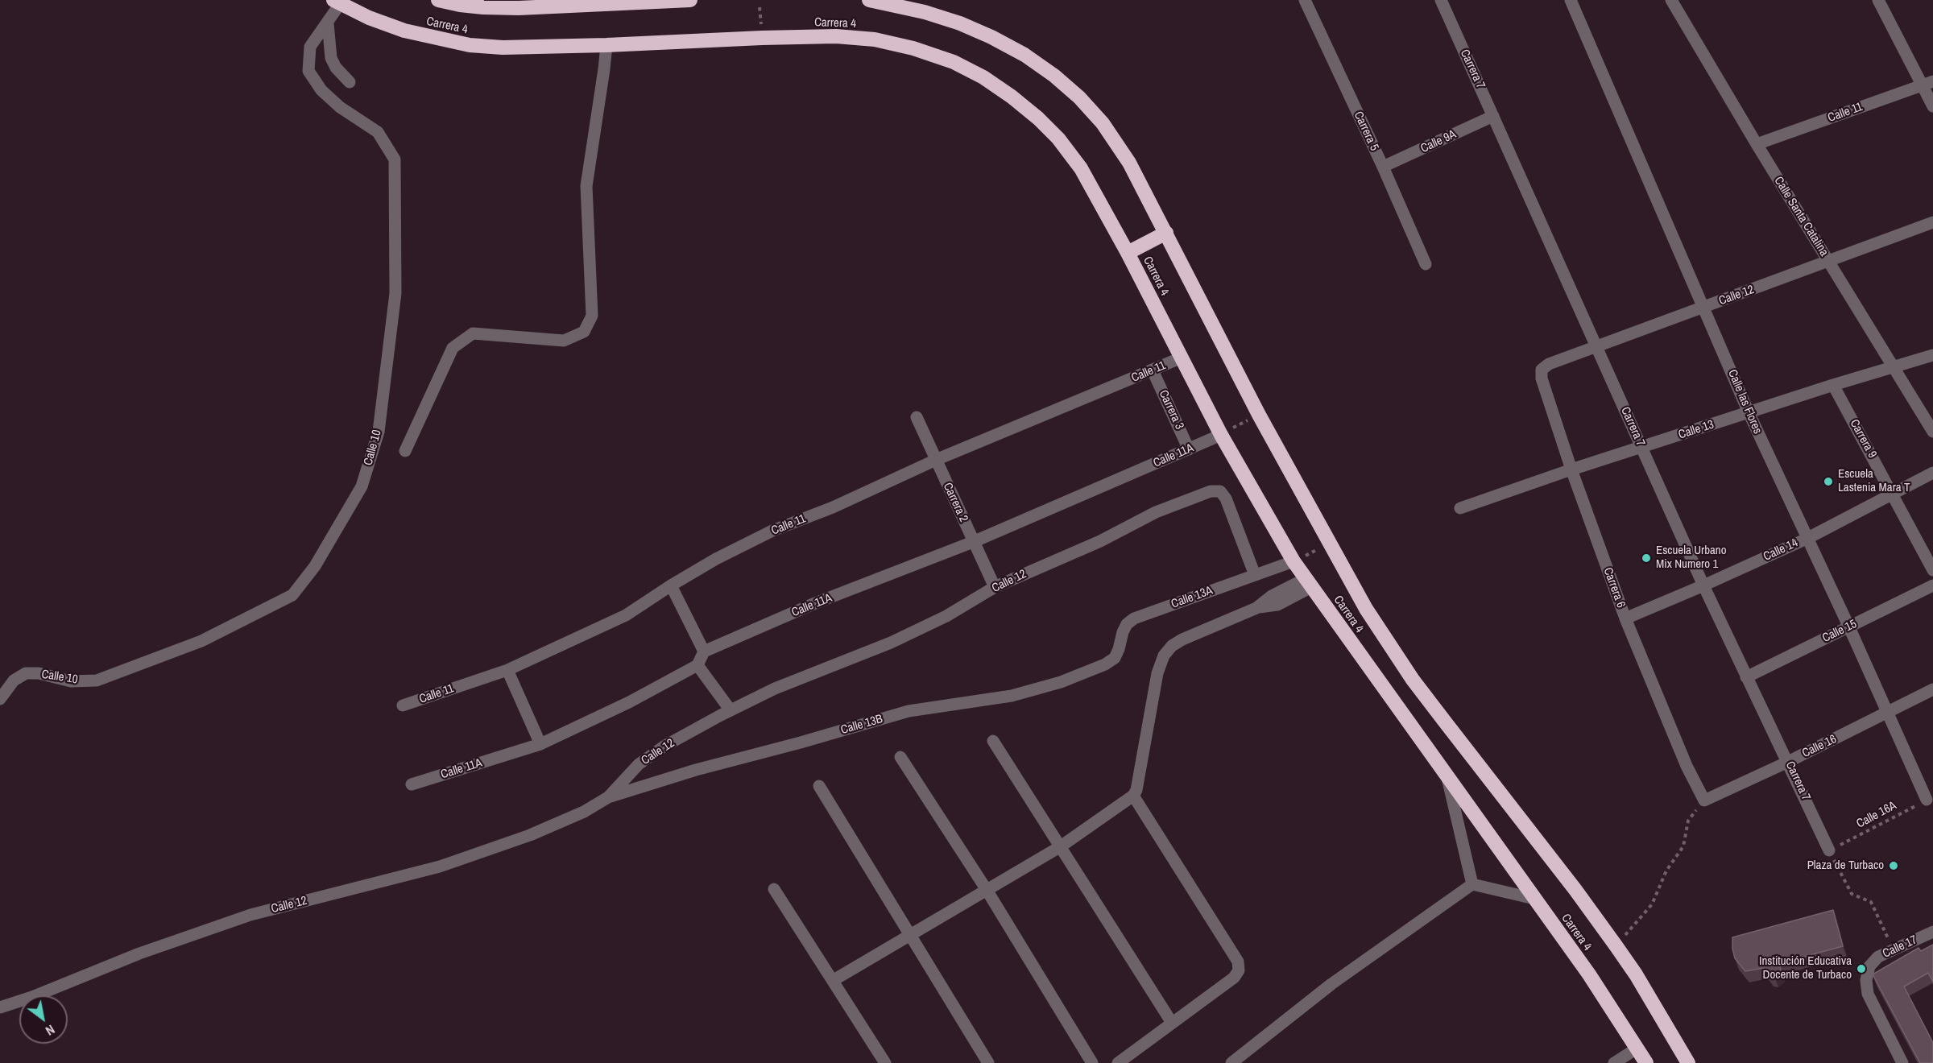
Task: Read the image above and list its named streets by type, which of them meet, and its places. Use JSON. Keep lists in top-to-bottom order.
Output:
{
  "streets": {
    "highway": ["Carrera 4"],
    "street": [
      "Carrera 7",
      "Calle 11",
      "Carrera 5",
      "Calle 9A",
      "Calle Santa Catalina",
      "Calle 12",
      "Calle las Flores",
      "Carrera 3",
      "Calle 13",
      "Carrera 9",
      "Calle 10",
      "Calle 11A",
      "Carrera 2",
      "Calle 14",
      "Carrera 6",
      "Calle 13A",
      "Calle 15",
      "Calle 13B",
      "Calle 16",
      "Calle 17"
    ],
    "path": ["Calle 16A"]
  },
  "crossings": [
    ["Carrera 4", "Calle 11"],
    ["Carrera 4", "Calle 10"],
    ["Carrera 4", "Calle 11A"],
    ["Carrera 4", "Calle 13A"],
    ["Carrera 7", "Calle 9A"],
    ["Carrera 7", "Calle 12"],
    ["Carrera 7", "Calle 13"],
    ["Carrera 7", "Calle 14"],
    ["Carrera 7", "Calle 15"],
    ["Carrera 7", "Calle 16"],
    ["Carrera 7", "Calle 16A"],
    ["Calle 11", "Calle Santa Catalina"],
    ["Calle 11", "Carrera 3"],
    ["Calle 11", "Carrera 2"],
    ["Carrera 5", "Calle 9A"],
    ["Calle Santa Catalina", "Calle 12"],
    ["Calle Santa Catalina", "Calle 13"],
    ["Calle 12", "Calle las Flores"],
    ["Calle 12", "Carrera 2"],
    ["Calle 12", "Carrera 6"],
    ["Calle 12", "Calle 13A"],
    ["Calle 12", "Calle 13B"],
    ["Calle las Flores", "Calle 13"],
    ["Calle las Flores", "Calle 14"],
    ["Calle las Flores", "Calle 15"],
    ["Calle las Flores", "Calle 16"],
    ["Calle las Flores", "Calle 16A"],
    ["Carrera 3", "Calle 11A"],
    ["Calle 13", "Carrera 9"],
    ["Calle 13", "Carrera 6"],
    ["Carrera 9", "Calle 14"],
    ["Calle 11A", "Carrera 2"],
    ["Calle 14", "Carrera 6"],
    ["Carrera 6", "Calle 16"],
    ["Calle 13A", "Calle 13B"]
  ],
  "places": [
    "Escuela Lastenia Mara T",
    "Escuela Urbano Mix Numero 1",
    "Plaza de Turbaco",
    "Institución Educativa Docente de Turbaco"
  ],
  "north": "bottom right"
}
